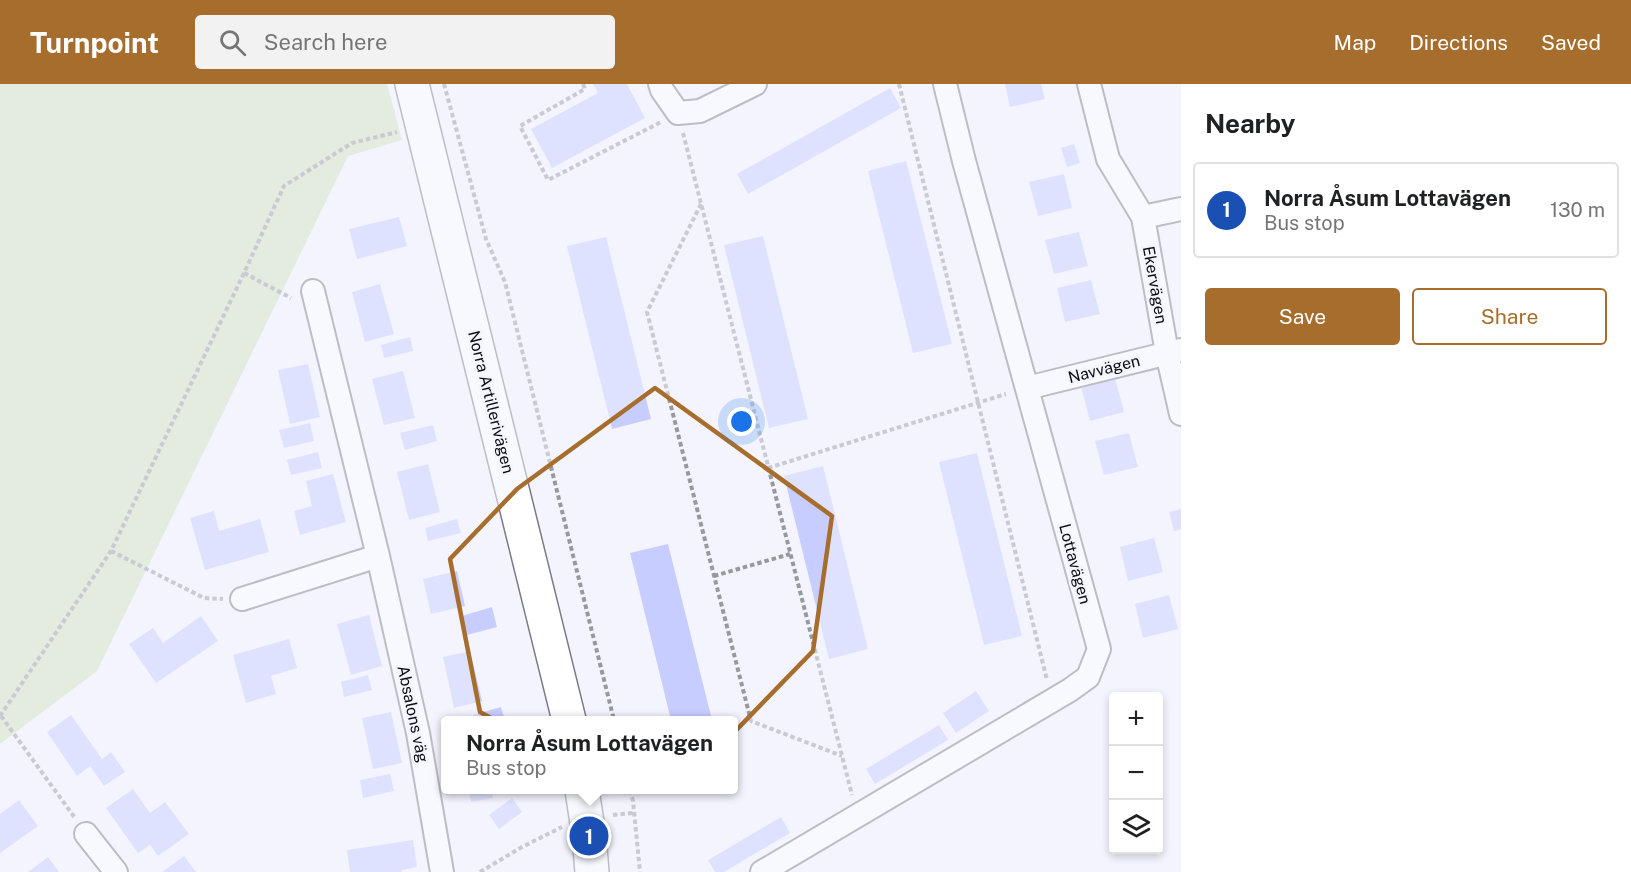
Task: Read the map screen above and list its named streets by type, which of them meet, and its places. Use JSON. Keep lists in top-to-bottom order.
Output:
{
  "streets": {
    "street": [
      "Ekervägen",
      "Navvägen",
      "Norra Artillerivägen",
      "Lottavägen",
      "Absalons väg"
    ]
  },
  "crossings": [
    ["Ekervägen", "Navvägen"],
    ["Navvägen", "Lottavägen"]
  ],
  "page": {
    "header": "Turnpoint",
    "search": "Search here",
    "nav": ["Map", "Directions", "Saved"],
    "heading": "Nearby",
    "list": [
      {
        "mark": "1",
        "name": "Norra Åsum Lottavägen",
        "note": "Bus stop",
        "value": "130 m"
      }
    ],
    "buttons": ["Save", "Share"],
    "map_buttons": ["+", "−"],
    "popup": ["Norra Åsum Lottavägen", "Bus stop"],
    "pins": "1"
  }
}
